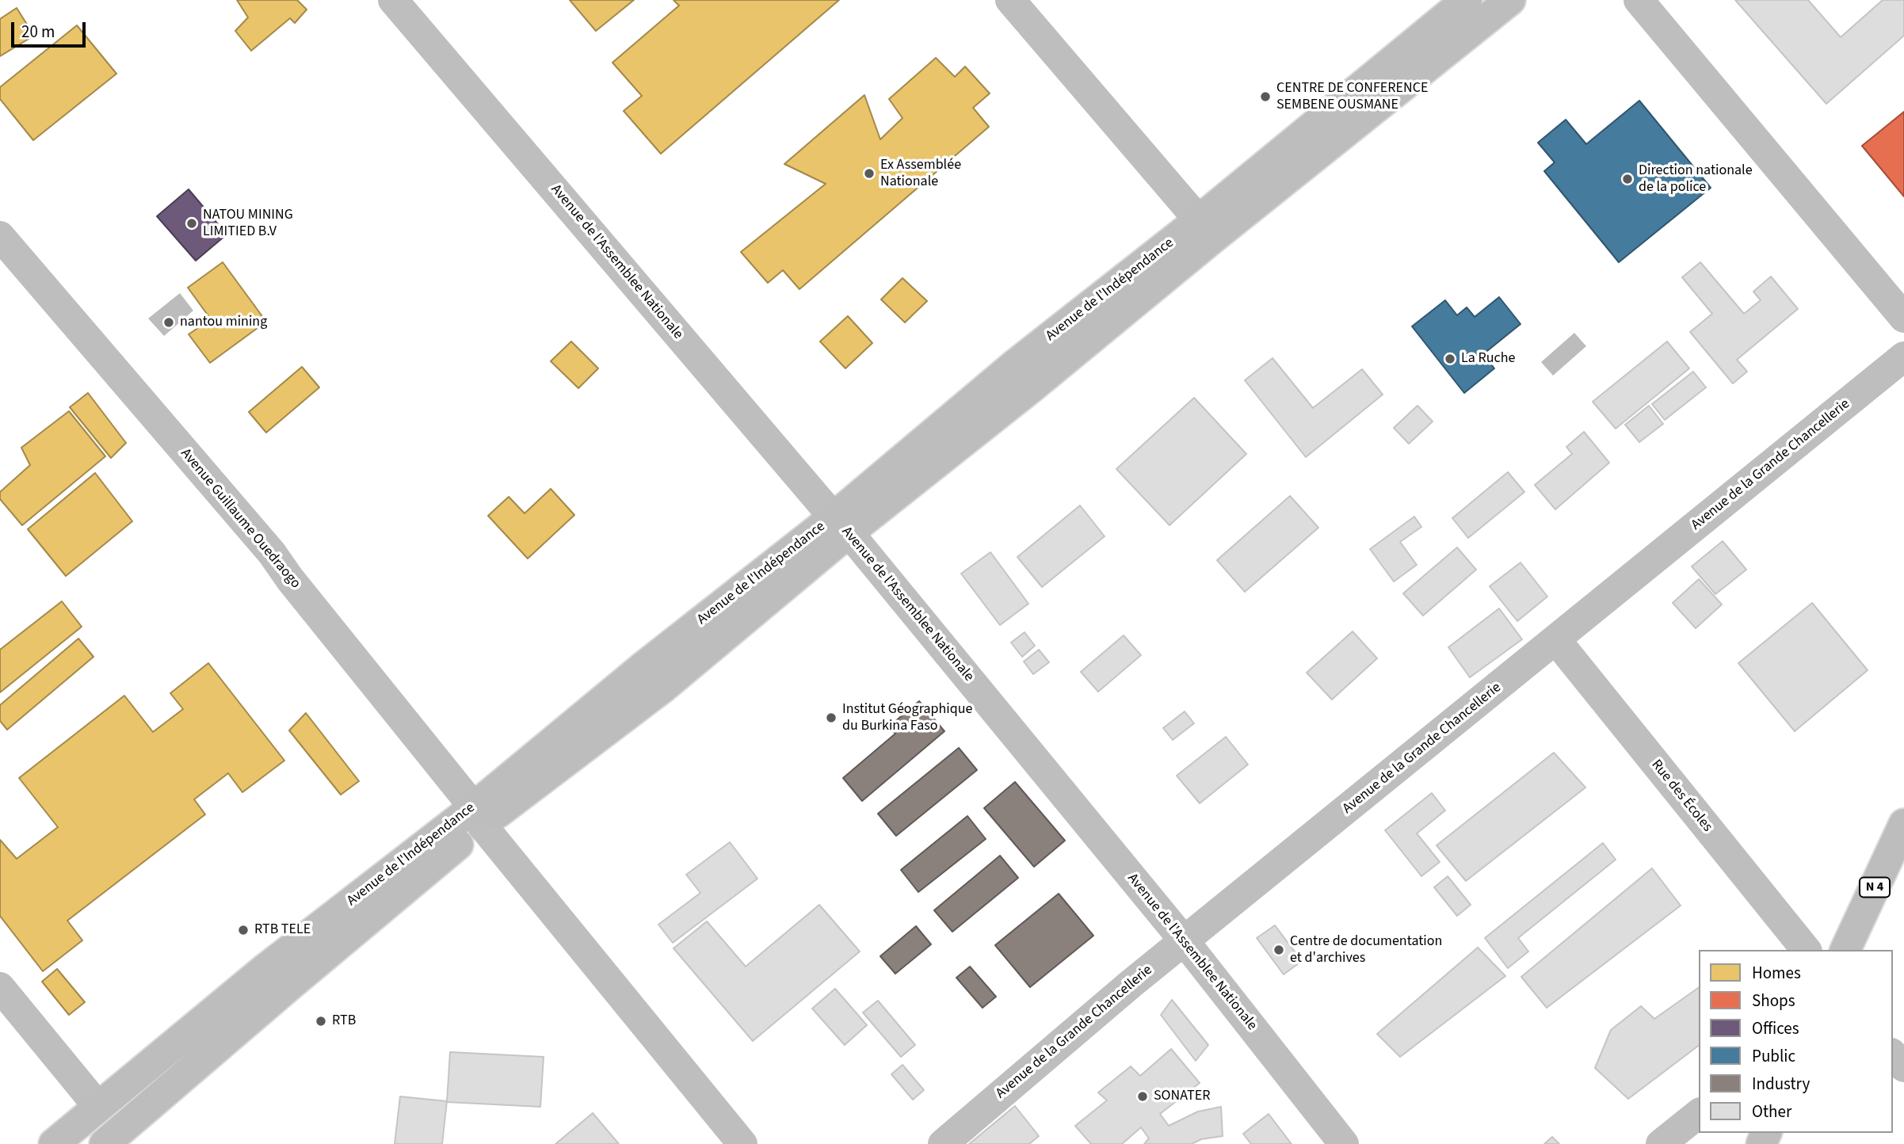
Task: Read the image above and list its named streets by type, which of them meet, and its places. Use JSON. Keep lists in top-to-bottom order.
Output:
{
  "streets": {
    "main road": ["Avenue de l'Indépendance", "N 4"],
    "street": [
      "Avenue de l'Assemblee Nationale",
      "Avenue de la Grande Chancellerie",
      "Avenue Guillaume Ouedraogo",
      "Rue des Écoles"
    ]
  },
  "crossings": [
    ["Avenue de l'Assemblee Nationale", "Avenue de l'Indépendance"],
    ["Avenue de l'Assemblee Nationale", "Avenue de la Grande Chancellerie"],
    ["Avenue de l'Indépendance", "Avenue Guillaume Ouedraogo"],
    ["Avenue de la Grande Chancellerie", "Rue des Écoles"]
  ],
  "places": [
    "CENTRE DE CONFERENCE SEMBENE OUSMANE",
    "Ex Assemblée Nationale",
    "Direction nationale de la police",
    "NATOU MINING LIMITIED B.V",
    "nantou mining",
    "La Ruche",
    "Institut Géographique du Burkina Faso",
    "RTB TELE",
    "Centre de documentation et d'archives",
    "RTB",
    "SONATER"
  ],
  "legend": [
    "Homes",
    "Shops",
    "Offices",
    "Public",
    "Industry",
    "Other"
  ],
  "scale_bar": "20 m"
}
